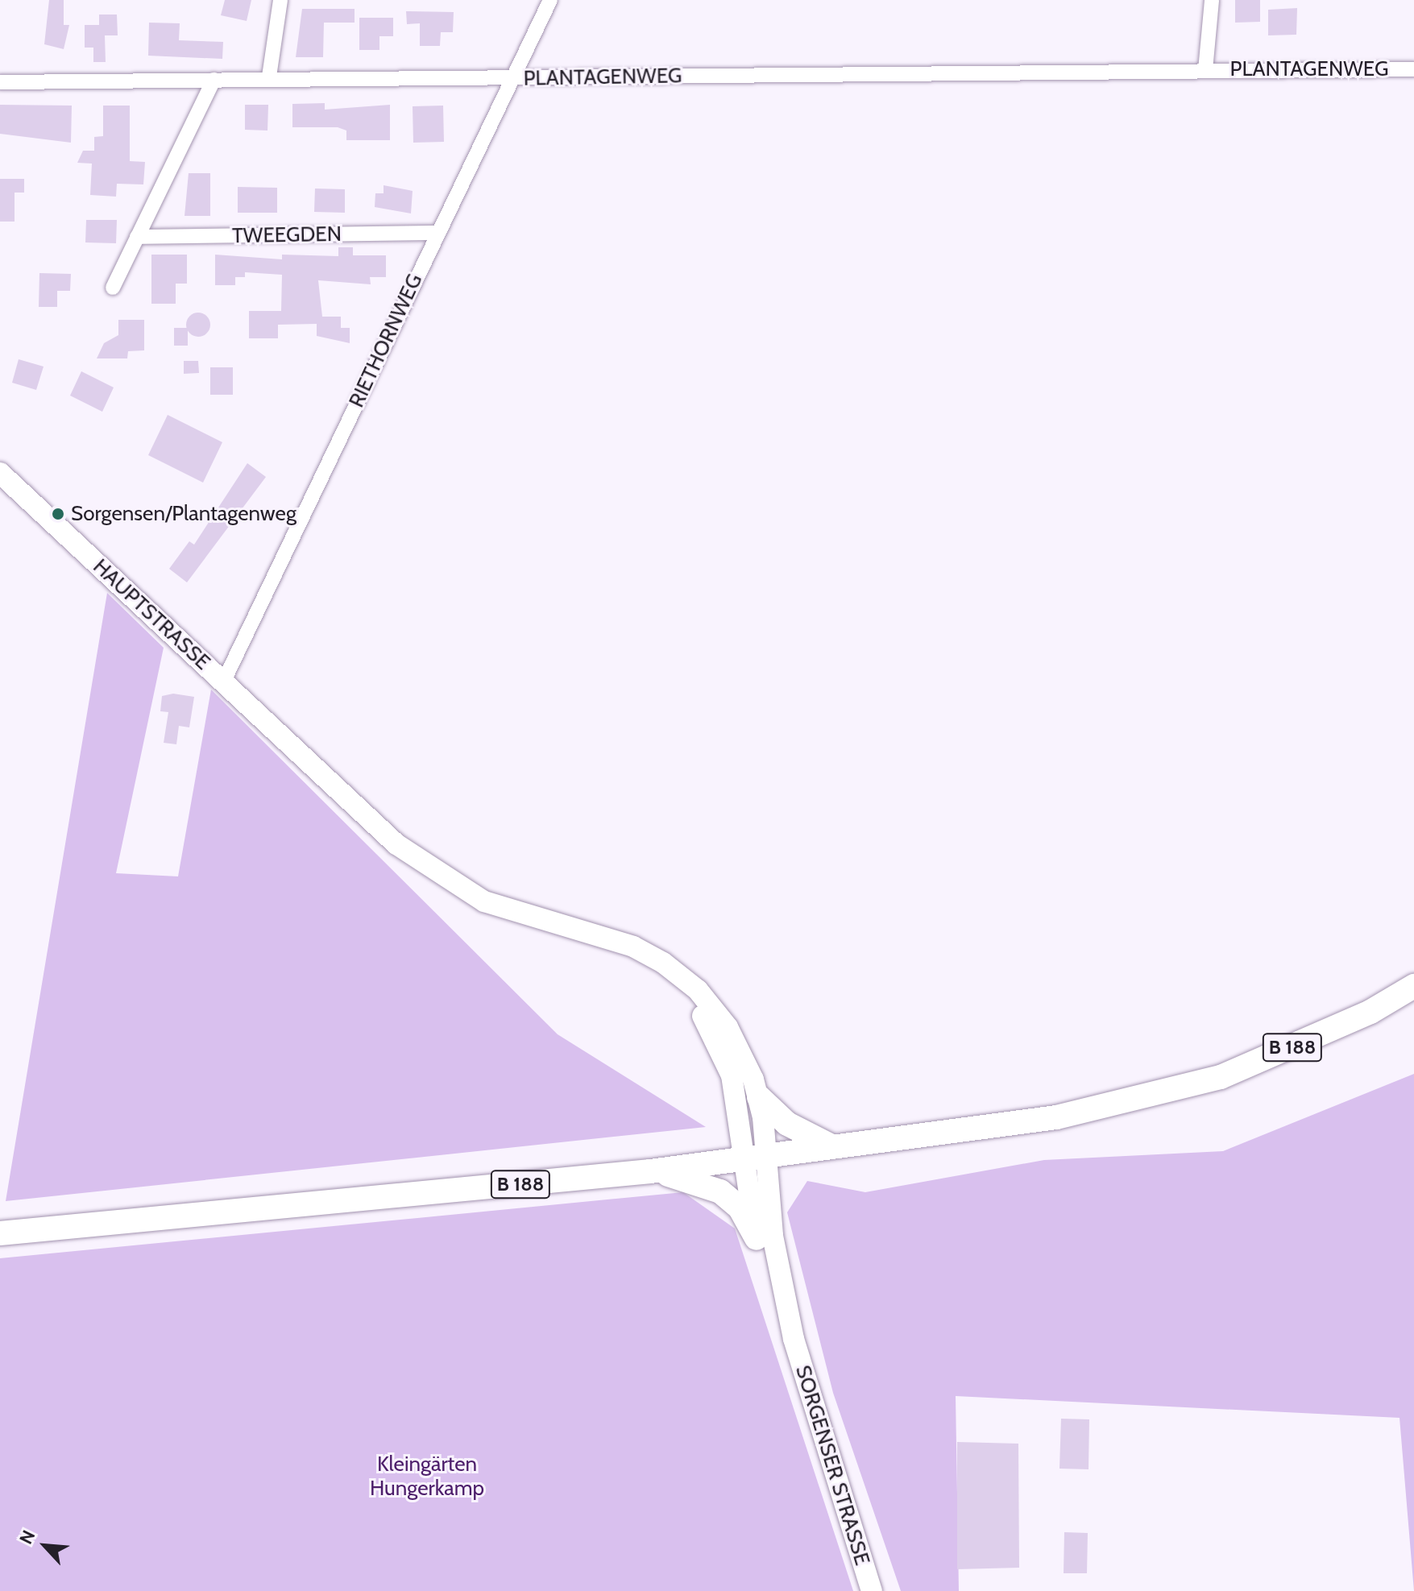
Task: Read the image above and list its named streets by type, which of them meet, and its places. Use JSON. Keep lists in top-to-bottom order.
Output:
{
  "streets": {
    "main road": ["HAUPTSTRASSE", "B 188", "SORGENSER STRASSE"],
    "street": ["PLANTAGENWEG", "TWEEGDEN", "RIETHORNWEG"]
  },
  "crossings": [
    ["PLANTAGENWEG", "RIETHORNWEG"],
    ["TWEEGDEN", "RIETHORNWEG"],
    ["RIETHORNWEG", "HAUPTSTRASSE"]
  ],
  "parks": ["Kleingärten Hungerkamp"],
  "places": ["Sorgensen/Plantagenweg"],
  "north": "top left"
}
